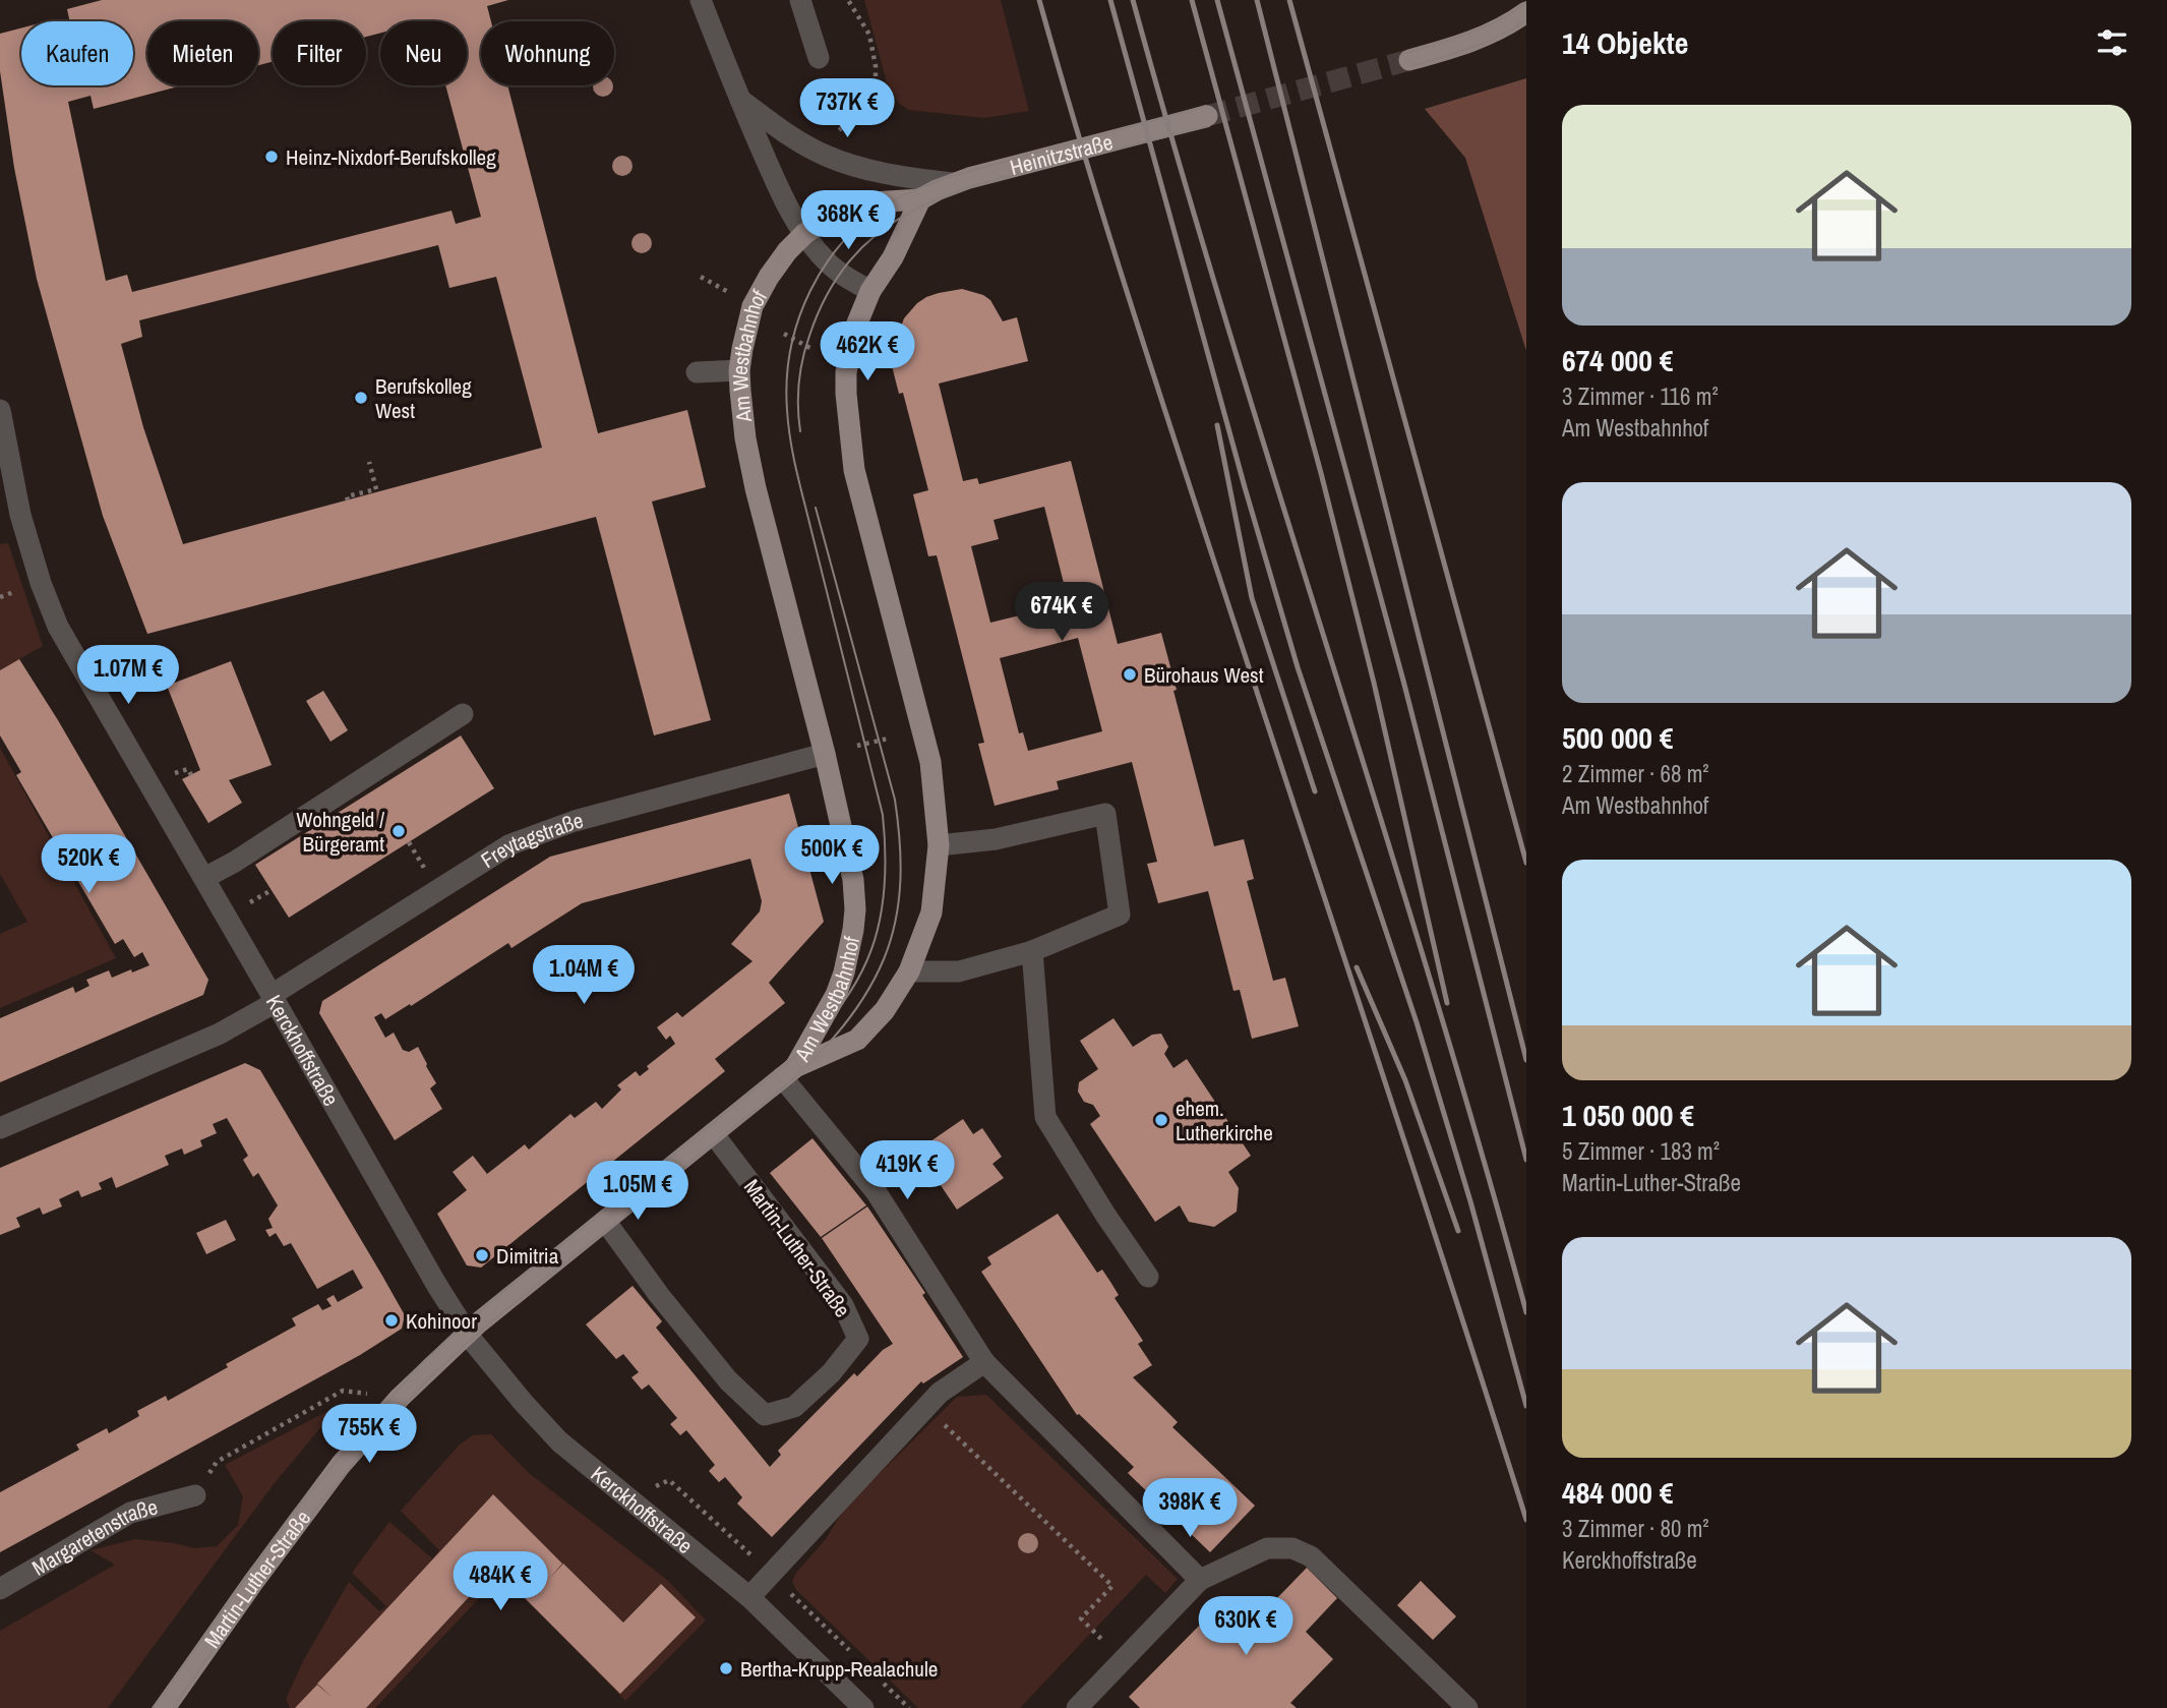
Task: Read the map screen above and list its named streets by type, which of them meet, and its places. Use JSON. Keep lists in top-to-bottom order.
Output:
{
  "streets": {
    "main road": ["Heinitzstraße", "Am Westbahnhof", "Martin-Luther-Straße"],
    "street": ["Freytagstraße", "Kerckhoffstraße", "Margaretenstraße"]
  },
  "crossings": [
    ["Heinitzstraße", "Am Westbahnhof"],
    ["Am Westbahnhof", "Freytagstraße"],
    ["Am Westbahnhof", "Martin-Luther-Straße"],
    ["Freytagstraße", "Kerckhoffstraße"],
    ["Kerckhoffstraße", "Martin-Luther-Straße"]
  ],
  "places": [
    "Heinz-Nixdorf-Berufskolleg",
    "Berufskolleg West",
    "Bürohaus West",
    "Wohngeld / Bürgeramt",
    "ehem. Lutherkirche",
    "Dimitria",
    "Kohinoor",
    "Bertha-Krupp-Realachule"
  ],
  "page": {
    "heading": "14 Objekte",
    "chip": [
      "Kaufen",
      "Mieten",
      "Filter",
      "Neu",
      "Wohnung"
    ],
    "price": [
      "737K €",
      "368K €",
      "462K €",
      "674K €",
      "1.07M €",
      "500K €",
      "520K €",
      "1.04M €",
      "419K €",
      "1.05M €",
      "755K €",
      "398K €",
      "484K €",
      "630K €"
    ],
    "list": [
      {
        "name": "674 000 €",
        "note": "3 Zimmer · 116 m² · Am Westbahnhof"
      },
      {
        "name": "500 000 €",
        "note": "2 Zimmer · 68 m² · Am Westbahnhof"
      },
      {
        "name": "1 050 000 €",
        "note": "5 Zimmer · 183 m² · Martin-Luther-Straße"
      },
      {
        "name": "484 000 €",
        "note": "3 Zimmer · 80 m² · Kerckhoffstraße"
      }
    ]
  }
}
